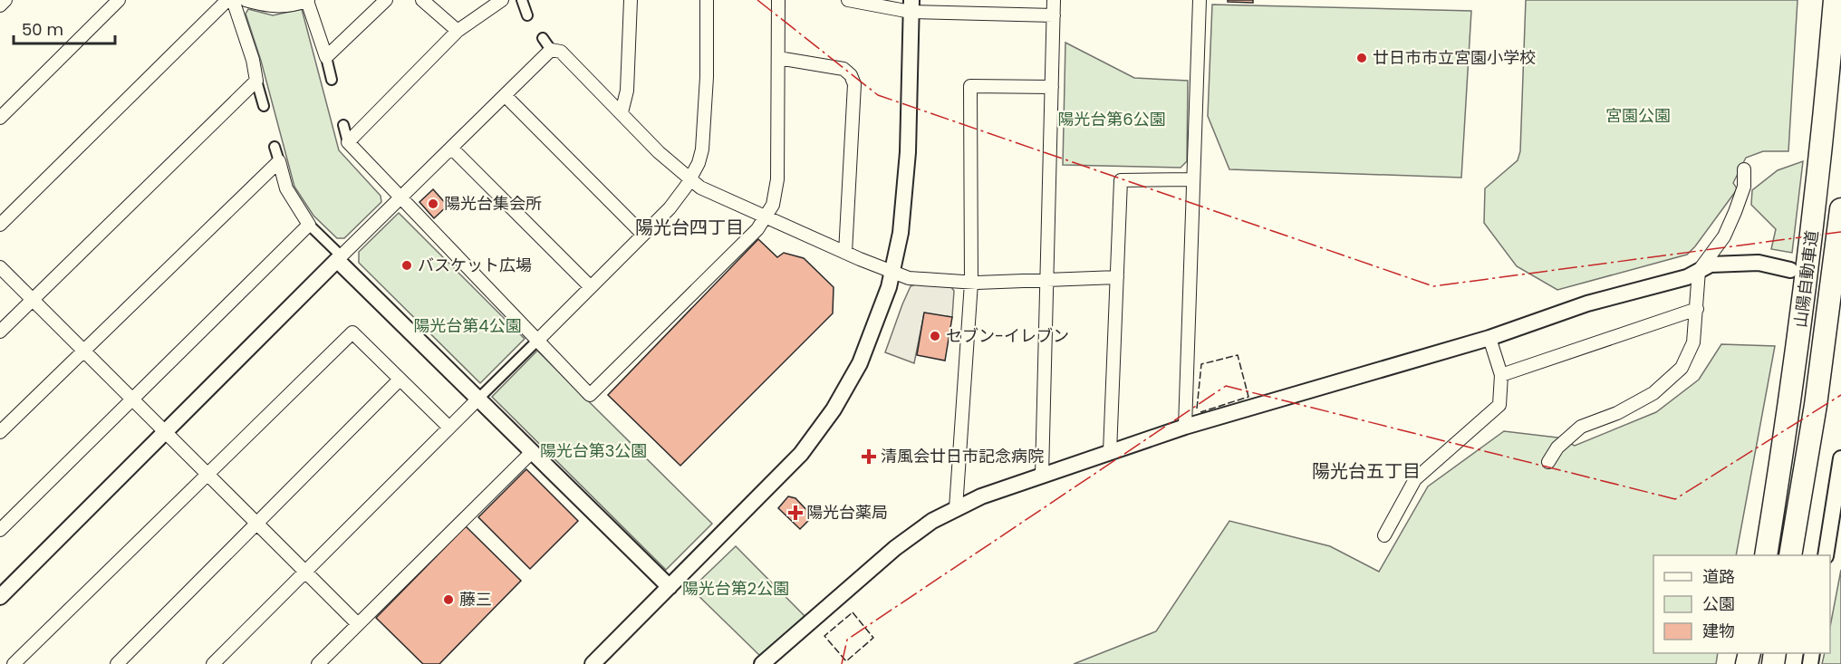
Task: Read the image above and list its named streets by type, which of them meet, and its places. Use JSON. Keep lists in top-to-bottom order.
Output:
{
  "streets": {
    "highway": ["山陽自動車道"]
  },
  "districts": ["陽光台四丁目", "陽光台五丁目"],
  "parks": [
    "宮園公園",
    "陽光台第6公園",
    "陽光台第4公園",
    "陽光台第3公園",
    "陽光台第2公園"
  ],
  "places": {
    "other": [
      "廿日市市立宮園小学校",
      "陽光台集会所",
      "バスケット広場",
      "セブン-イレブン",
      "藤三"
    ],
    "health": ["清風会廿日市記念病院", "陽光台薬局"]
  },
  "legend": ["道路", "公園", "建物"],
  "scale_bar": "50 m"
}
